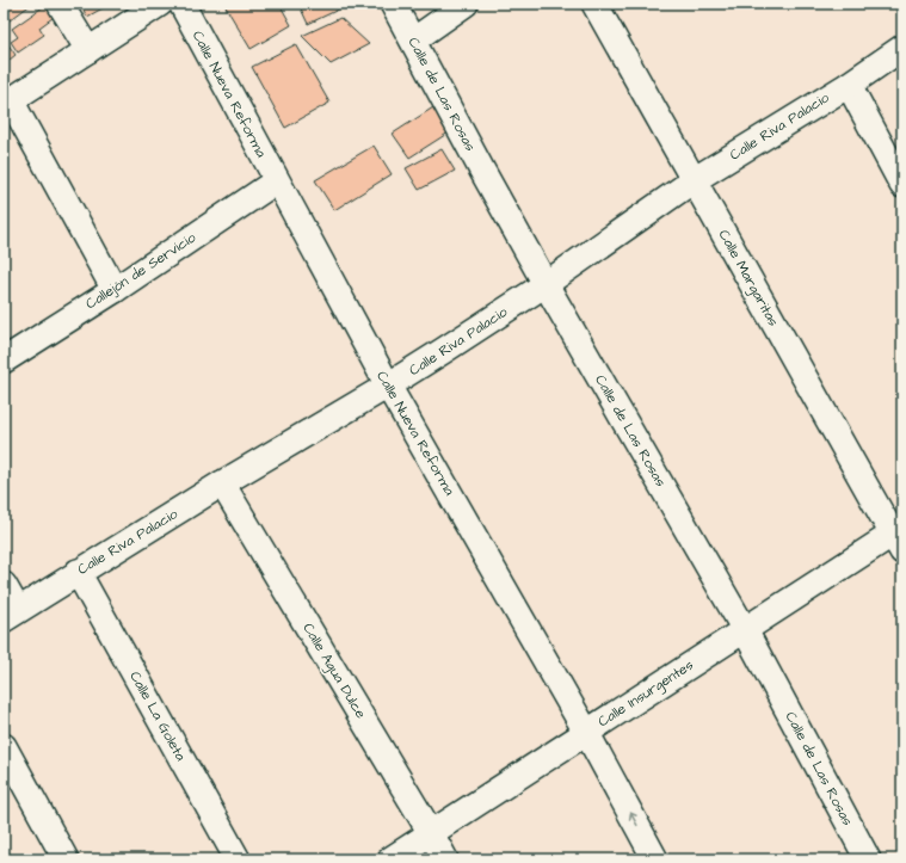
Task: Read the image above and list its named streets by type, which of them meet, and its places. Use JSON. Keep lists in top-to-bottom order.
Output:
{
  "streets": {
    "street": [
      "Calle Nueva Reforma",
      "Calle de Las Rosas",
      "Calle Riva Palacio",
      "Callejón de Servicio",
      "Calle Margaritas",
      "Calle Agua Dulce",
      "Calle Insurgentes",
      "Calle La Goleta"
    ]
  },
  "crossings": [
    ["Calle Nueva Reforma", "Calle Riva Palacio"],
    ["Calle Nueva Reforma", "Callejón de Servicio"],
    ["Calle Nueva Reforma", "Calle Insurgentes"],
    ["Calle de Las Rosas", "Calle Riva Palacio"],
    ["Calle de Las Rosas", "Calle Insurgentes"],
    ["Calle Riva Palacio", "Calle Margaritas"],
    ["Calle Riva Palacio", "Calle Agua Dulce"],
    ["Calle Riva Palacio", "Calle La Goleta"],
    ["Calle Margaritas", "Calle Insurgentes"],
    ["Calle Agua Dulce", "Calle Insurgentes"]
  ]
}
